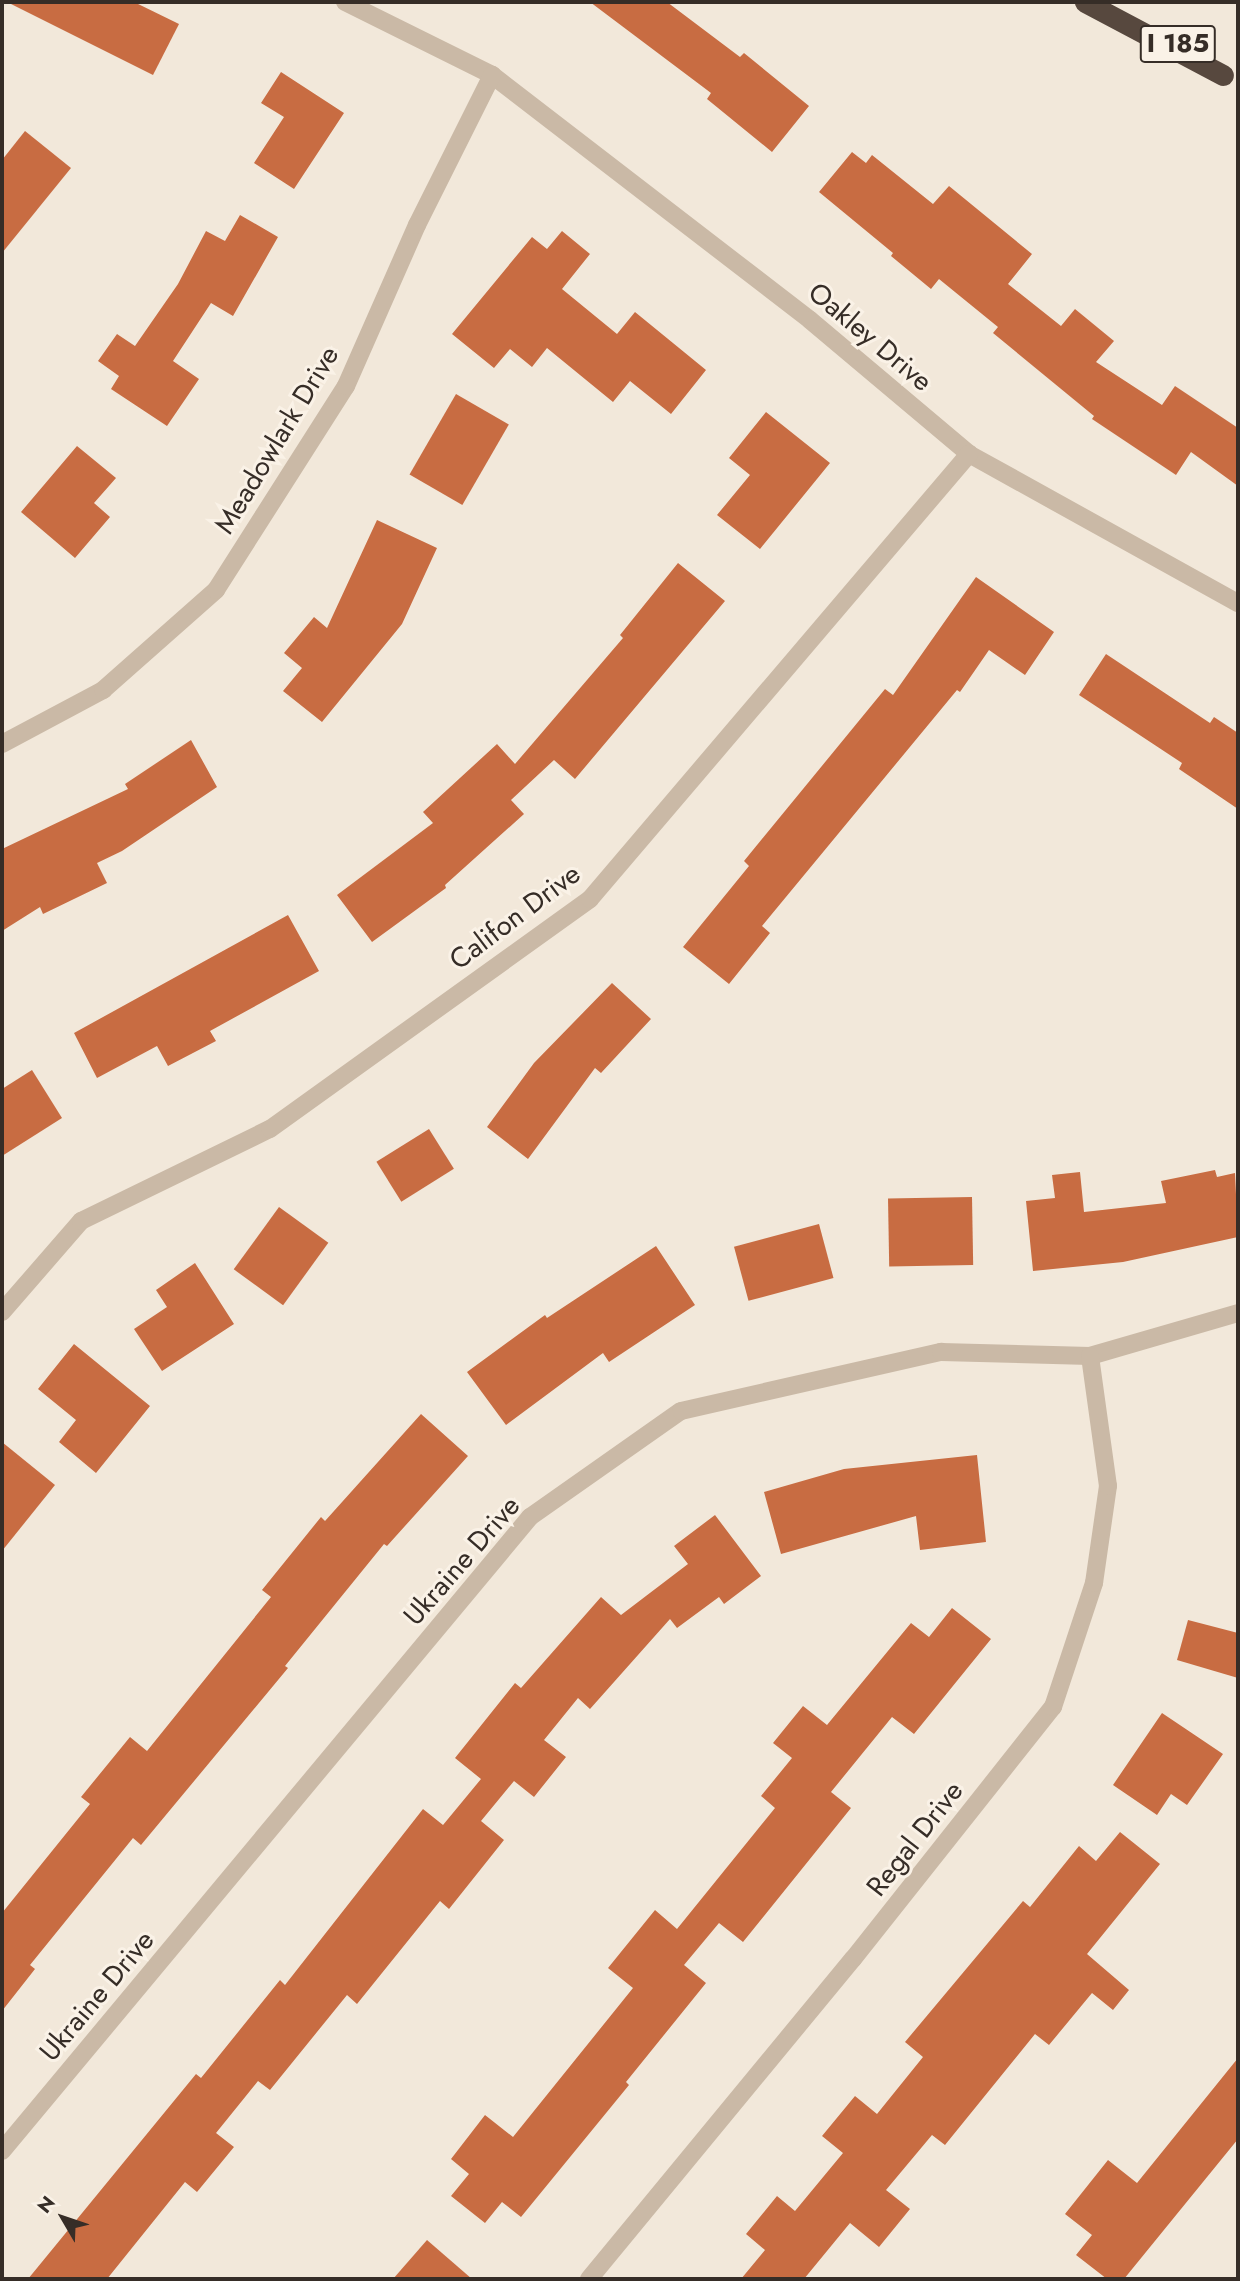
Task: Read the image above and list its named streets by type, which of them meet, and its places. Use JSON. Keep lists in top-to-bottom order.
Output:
{
  "streets": {
    "highway": ["I 185"],
    "street": [
      "Oakley Drive",
      "Meadowlark Drive",
      "Califon Drive",
      "Ukraine Drive",
      "Regal Drive"
    ]
  },
  "crossings": [
    ["Oakley Drive", "Meadowlark Drive"],
    ["Oakley Drive", "Califon Drive"],
    ["Ukraine Drive", "Regal Drive"]
  ],
  "north": "top left"
}
